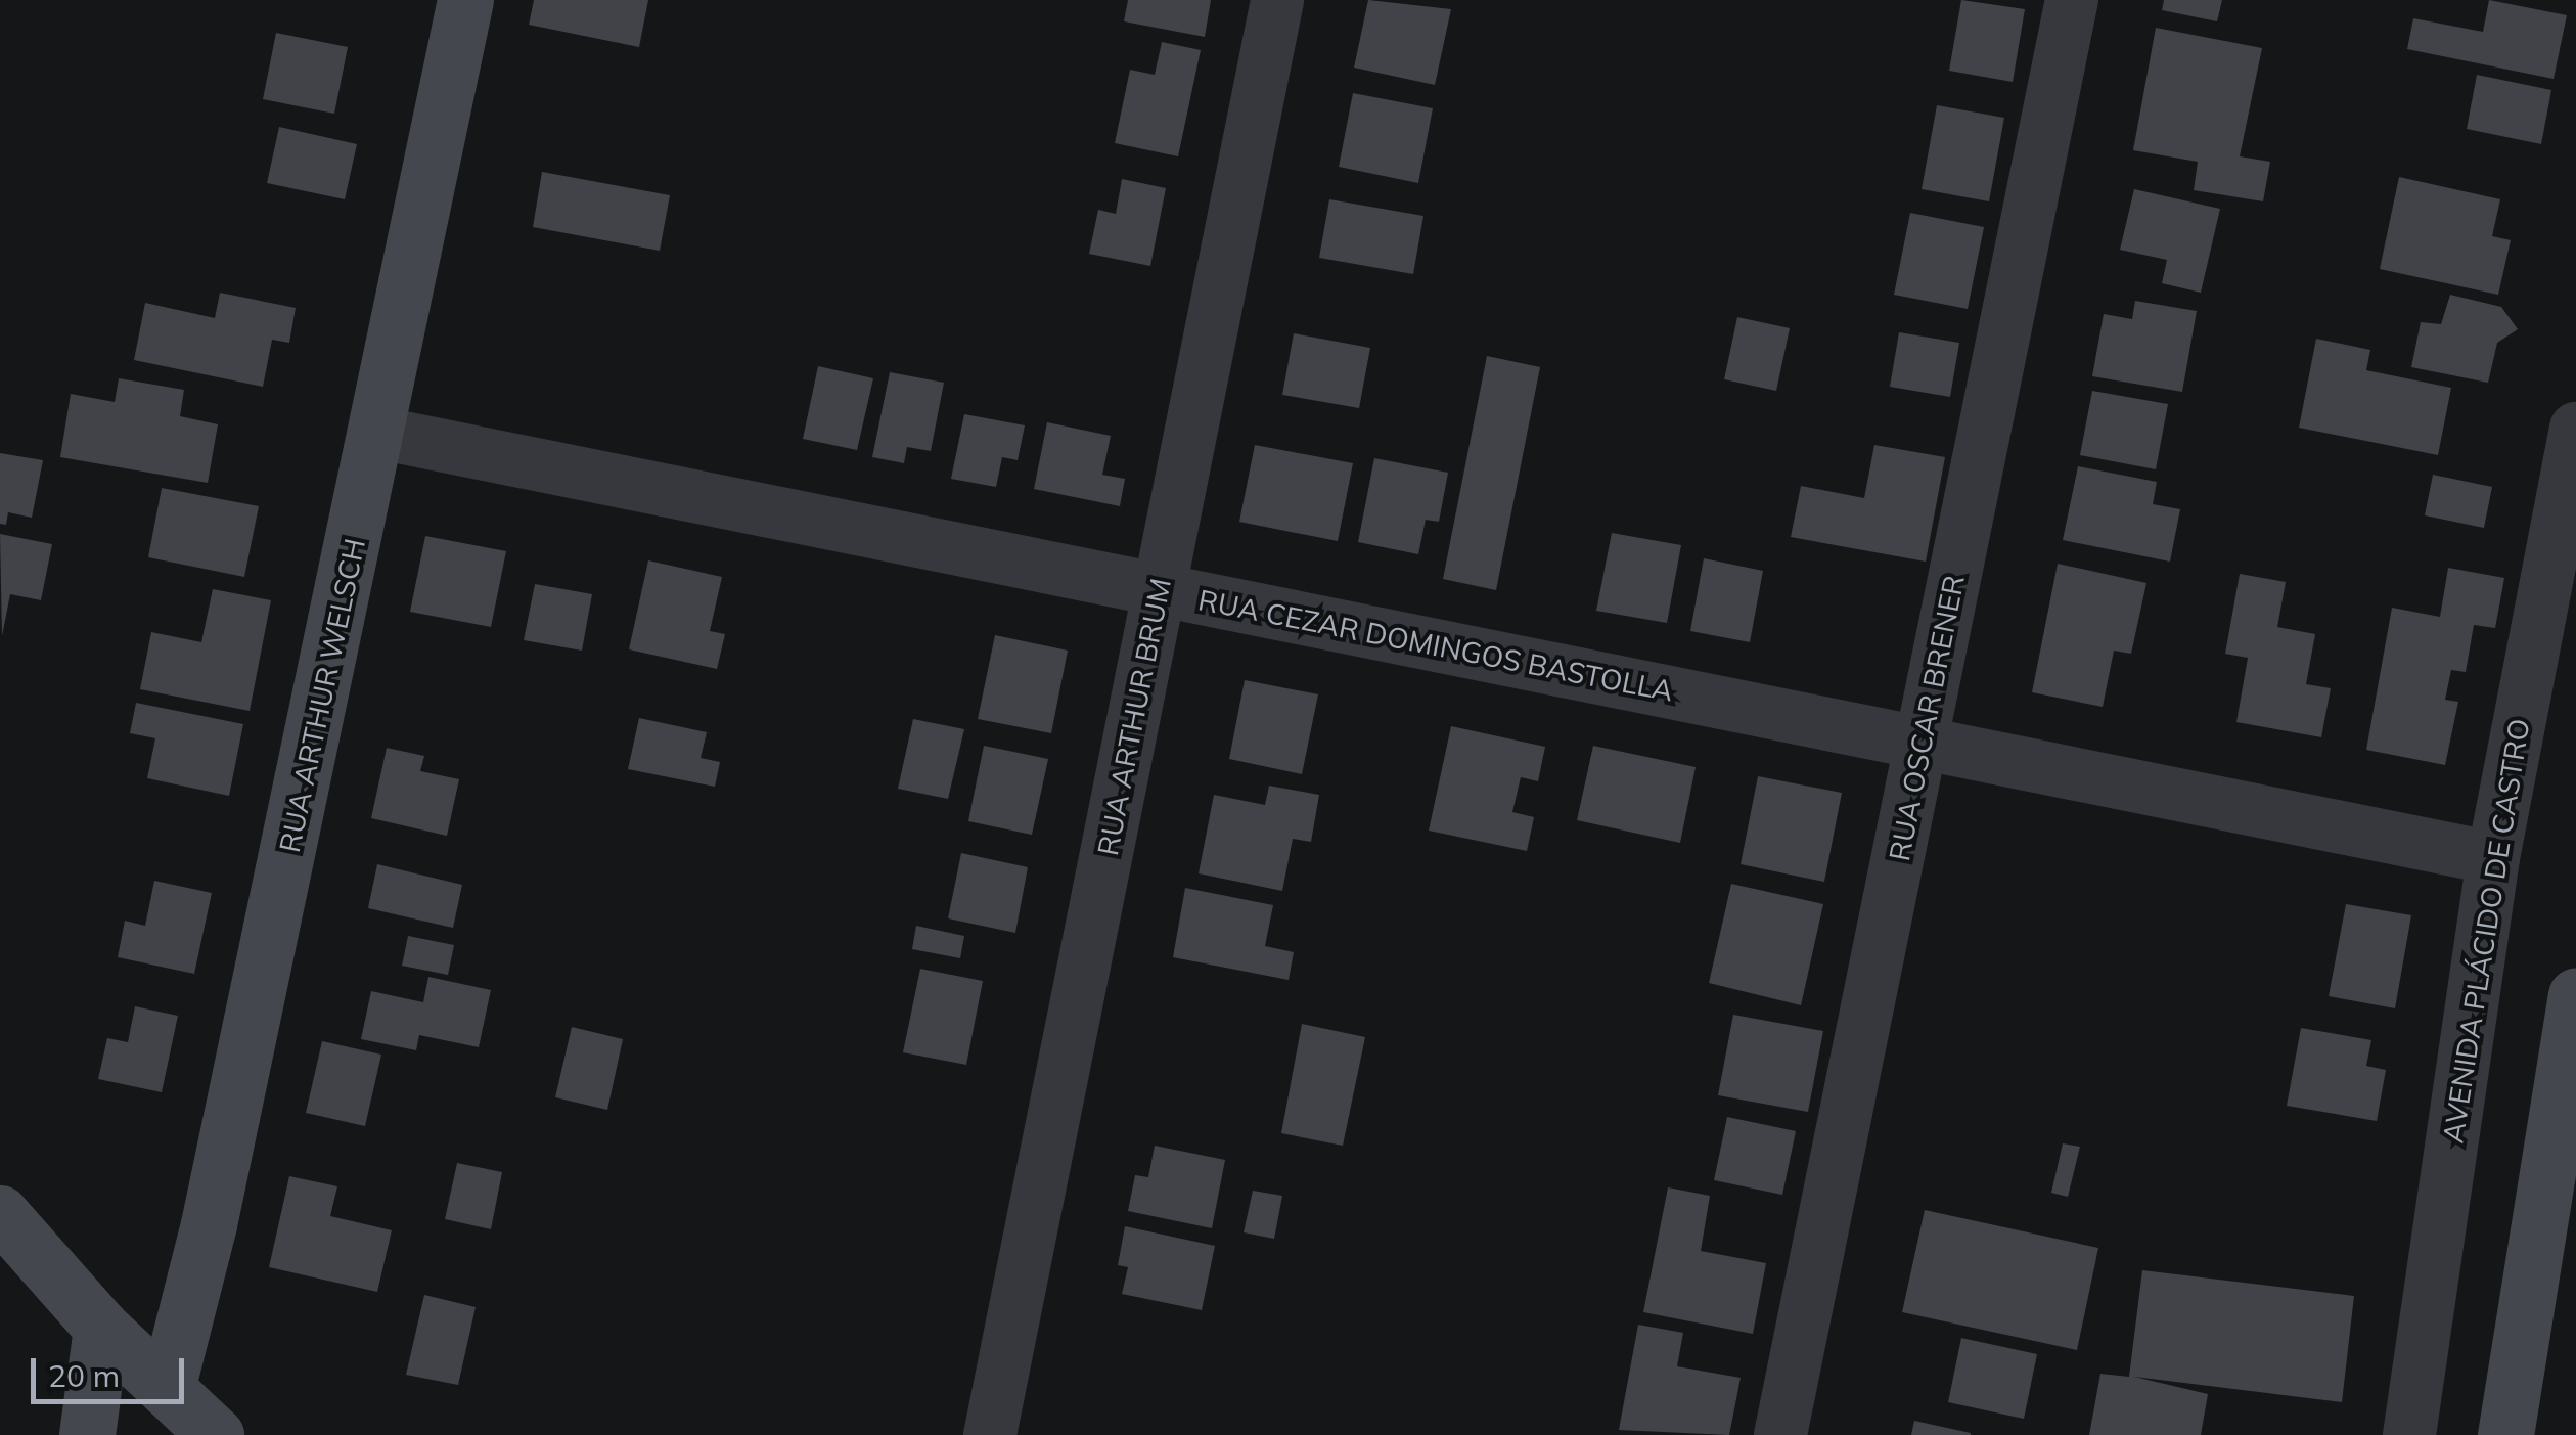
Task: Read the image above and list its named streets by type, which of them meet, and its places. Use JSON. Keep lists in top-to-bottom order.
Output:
{
  "streets": {
    "street": [
      "RUA CEZAR DOMINGOS BASTOLLA",
      "RUA ARTHUR WELSCH",
      "RUA ARTHUR BRUM",
      "RUA OSCAR BRENER",
      "AVENIDA PLÁCIDO DE CASTRO"
    ]
  },
  "crossings": [
    ["RUA CEZAR DOMINGOS BASTOLLA", "RUA ARTHUR WELSCH"],
    ["RUA CEZAR DOMINGOS BASTOLLA", "RUA ARTHUR BRUM"],
    ["RUA CEZAR DOMINGOS BASTOLLA", "RUA OSCAR BRENER"],
    ["RUA CEZAR DOMINGOS BASTOLLA", "AVENIDA PLÁCIDO DE CASTRO"]
  ],
  "scale_bar": "20 m"
}
